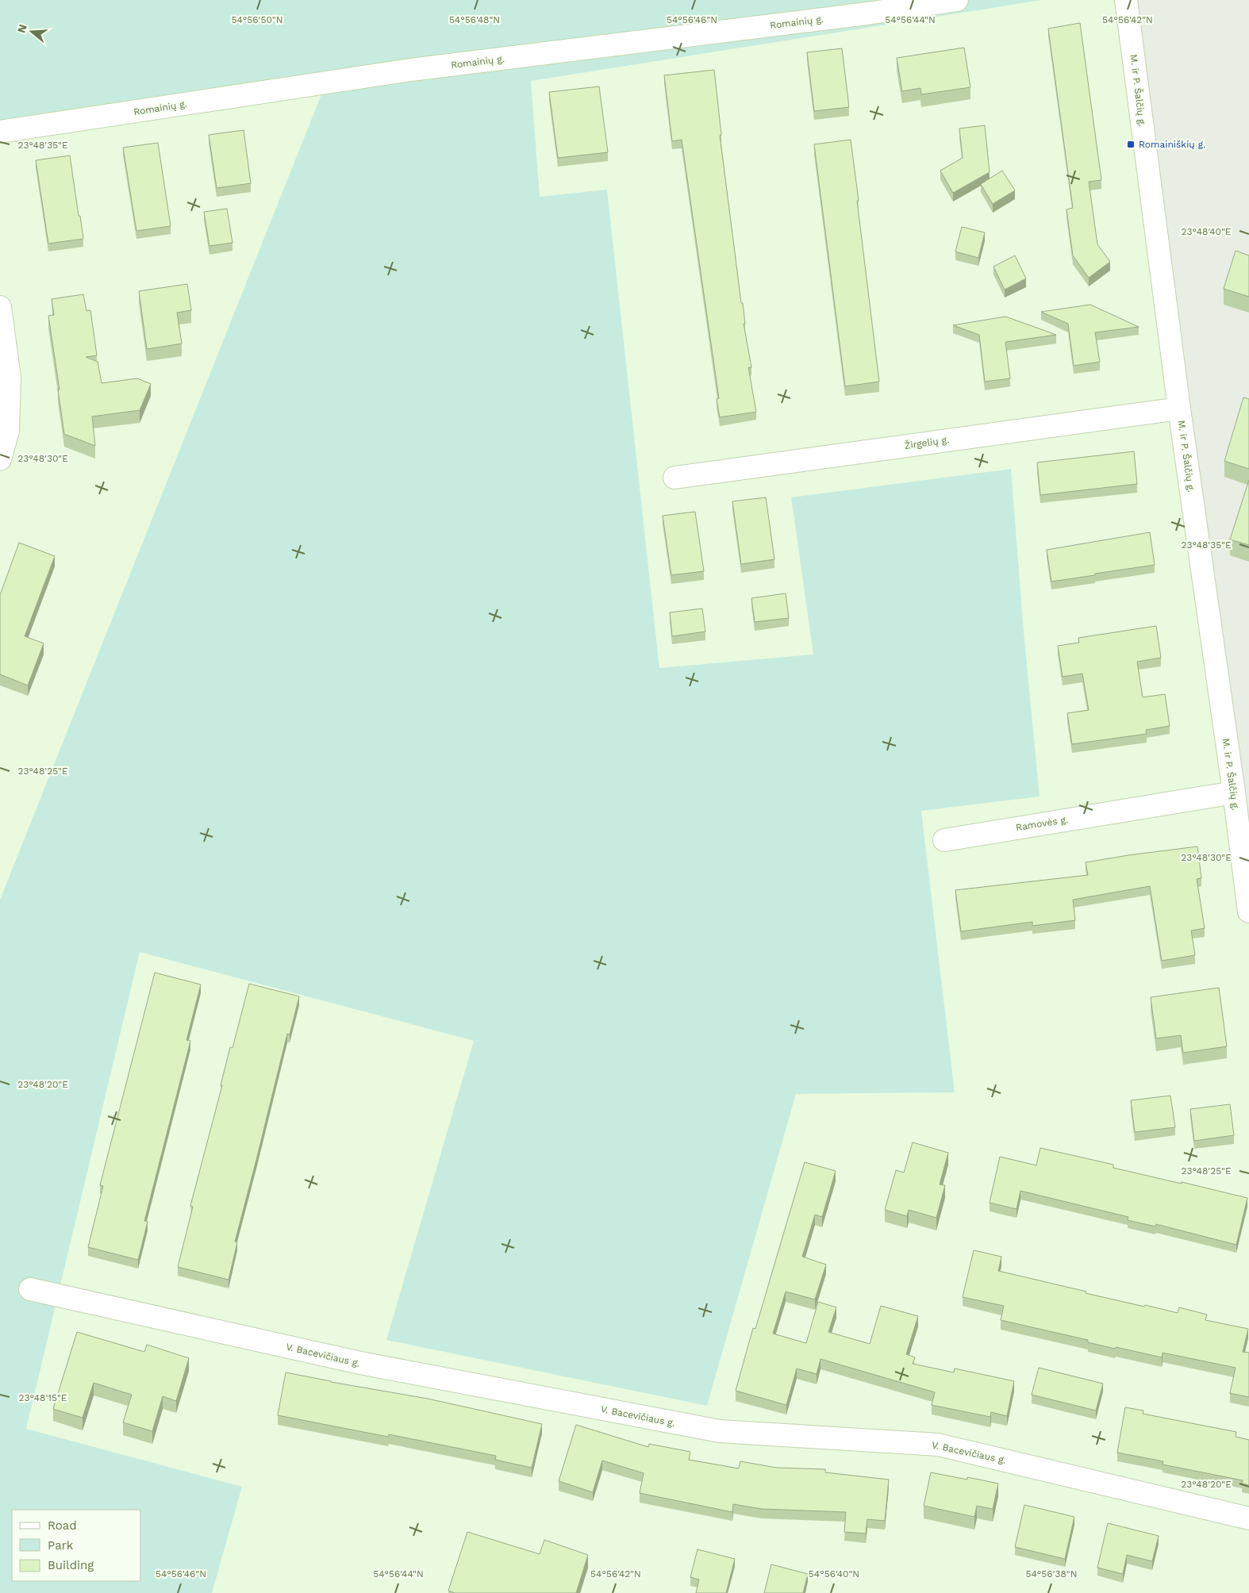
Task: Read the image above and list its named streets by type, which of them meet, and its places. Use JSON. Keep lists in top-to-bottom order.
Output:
{
  "streets": {
    "street": [
      "Romainių g.",
      "M. ir P. Šalčių g.",
      "Žirgelių g.",
      "Ramovės g.",
      "V. Bacevičiaus g."
    ]
  },
  "crossings": [
    ["M. ir P. Šalčių g.", "Žirgelių g."],
    ["M. ir P. Šalčių g.", "Ramovės g."]
  ],
  "places": {
    "transit": ["Romainiškių g."]
  },
  "legend": ["Road", "Park", "Building"],
  "north": "left",
  "coordinates": [
    "54°56'50\"N",
    "54°56'48\"N",
    "54°56'46\"N",
    "54°56'44\"N",
    "54°56'42\"N",
    "23°48'35\"E",
    "23°48'40\"E",
    "23°48'30\"E",
    "23°48'25\"E",
    "23°48'20\"E",
    "23°48'15\"E",
    "54°56'40\"N",
    "54°56'38\"N"
  ]
}
